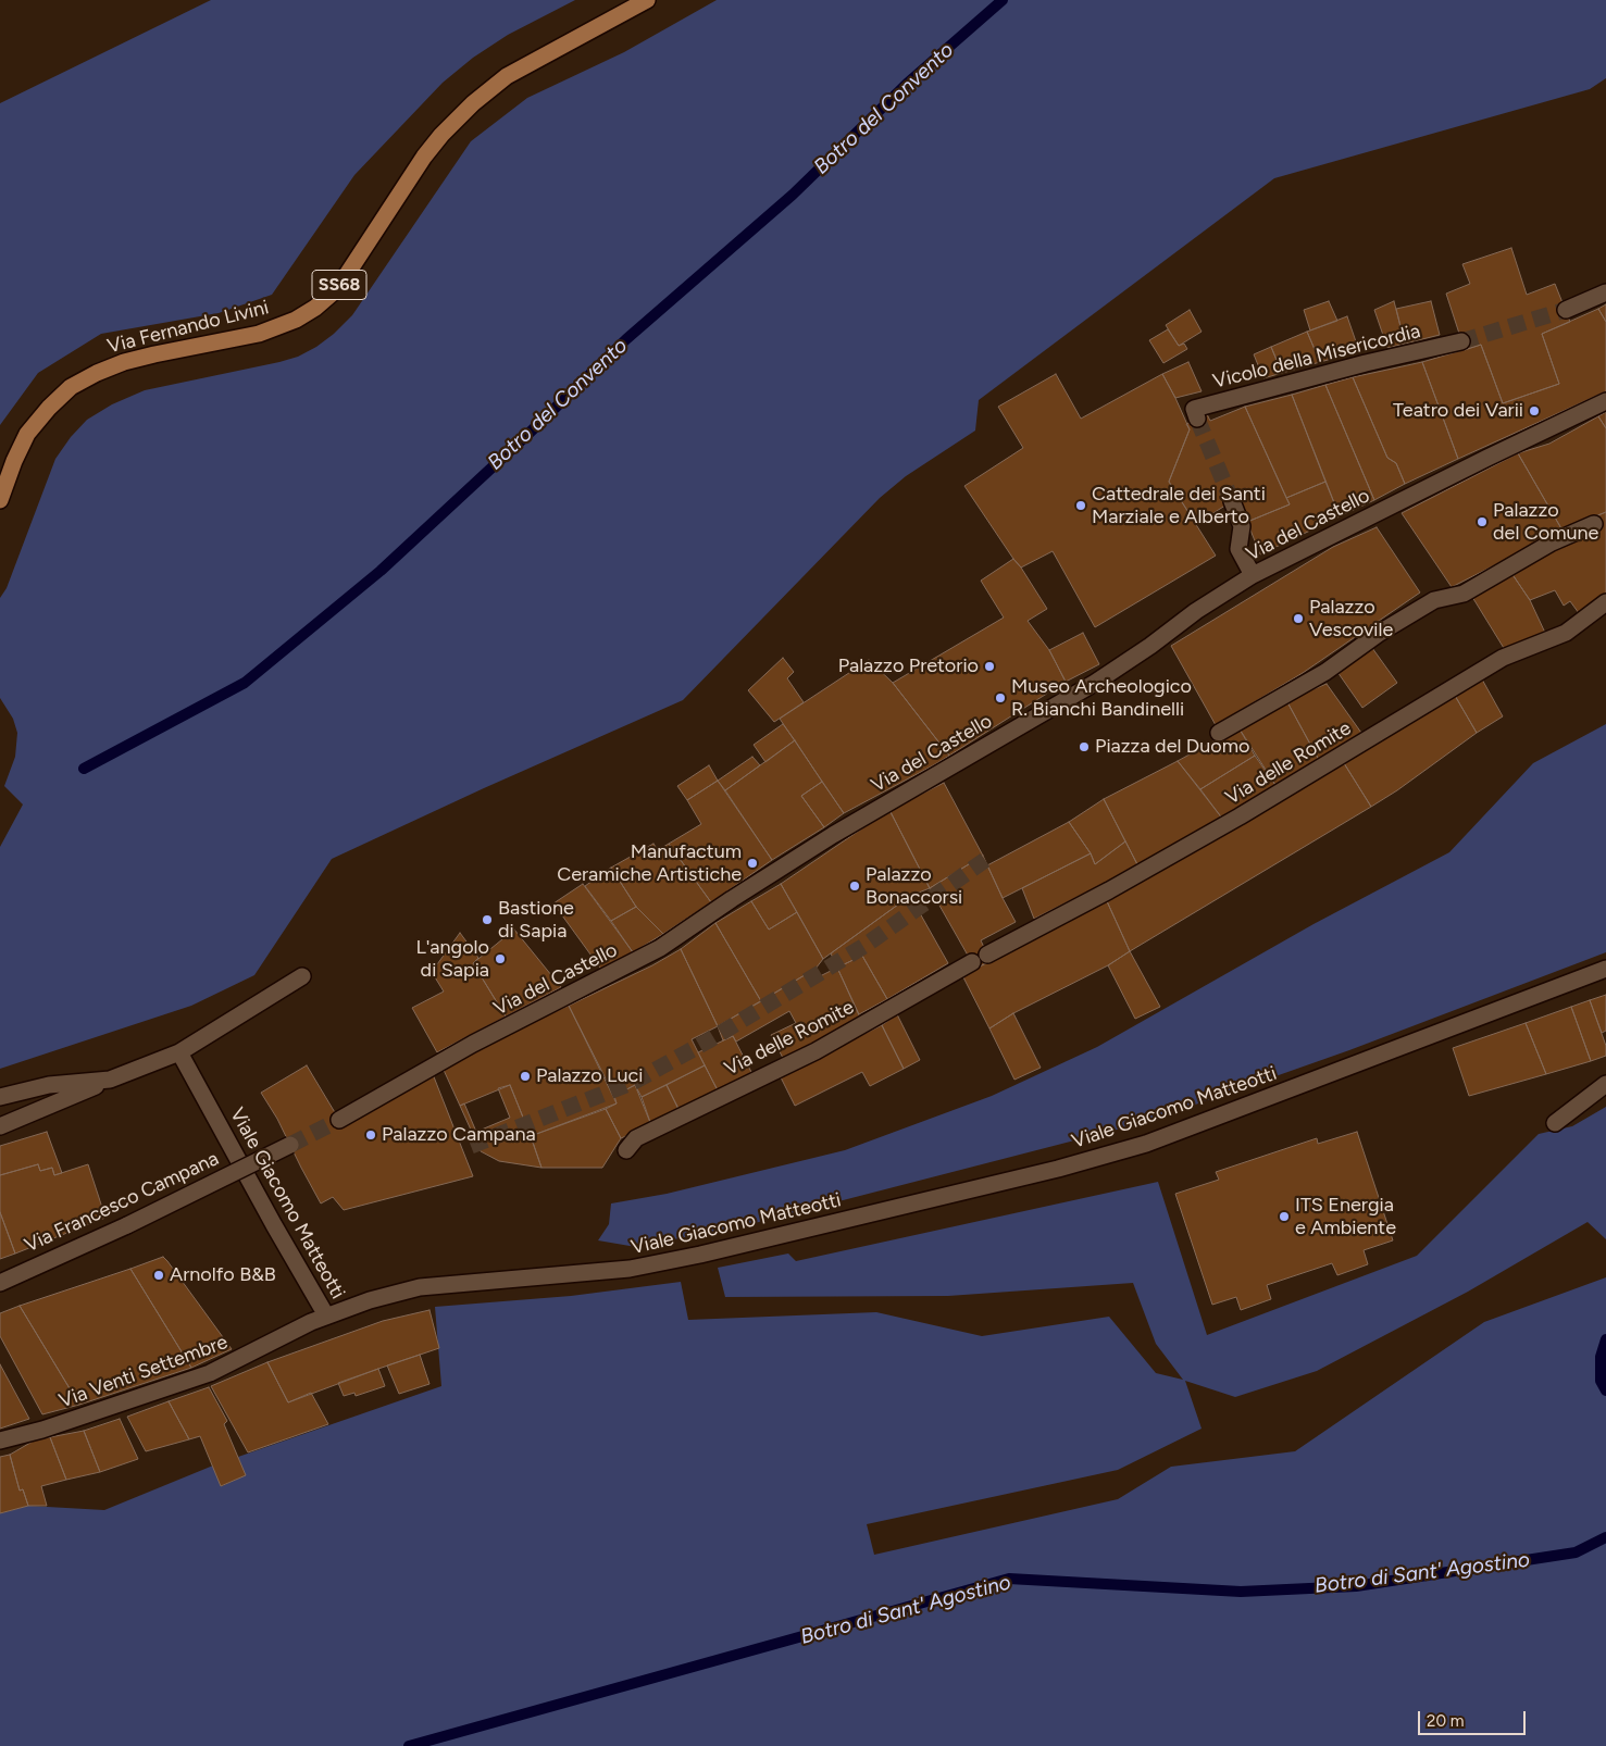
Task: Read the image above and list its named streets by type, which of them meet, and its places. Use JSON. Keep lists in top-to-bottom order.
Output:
{
  "streets": {
    "main road": ["SS68", "Via Fernando Livini"],
    "street": [
      "Vicolo della Misericordia",
      "Via del Castello",
      "Via delle Romite",
      "Viale Giacomo Matteotti",
      "Via Francesco Campana",
      "Via Venti Settembre"
    ]
  },
  "crossings": [
    ["Viale Giacomo Matteotti", "Via Venti Settembre"]
  ],
  "water": ["Botro del Convento", "Botro di Sant' Agostino"],
  "places": [
    "Teatro dei Varii",
    "Cattedrale dei Santi Marziale e Alberto",
    "Palazzo del Comune",
    "Palazzo Vescovile",
    "Palazzo Pretorio",
    "Museo Archeologico R. Bianchi Bandinelli",
    "Piazza del Duomo",
    "Manufactum Ceramiche Artistiche",
    "Palazzo Bonaccorsi",
    "Bastione di Sapia",
    "L'angolo di Sapia",
    "Palazzo Luci",
    "Palazzo Campana",
    "ITS Energia e Ambiente",
    "Arnolfo B&B"
  ],
  "scale_bar": "20 m"
}
